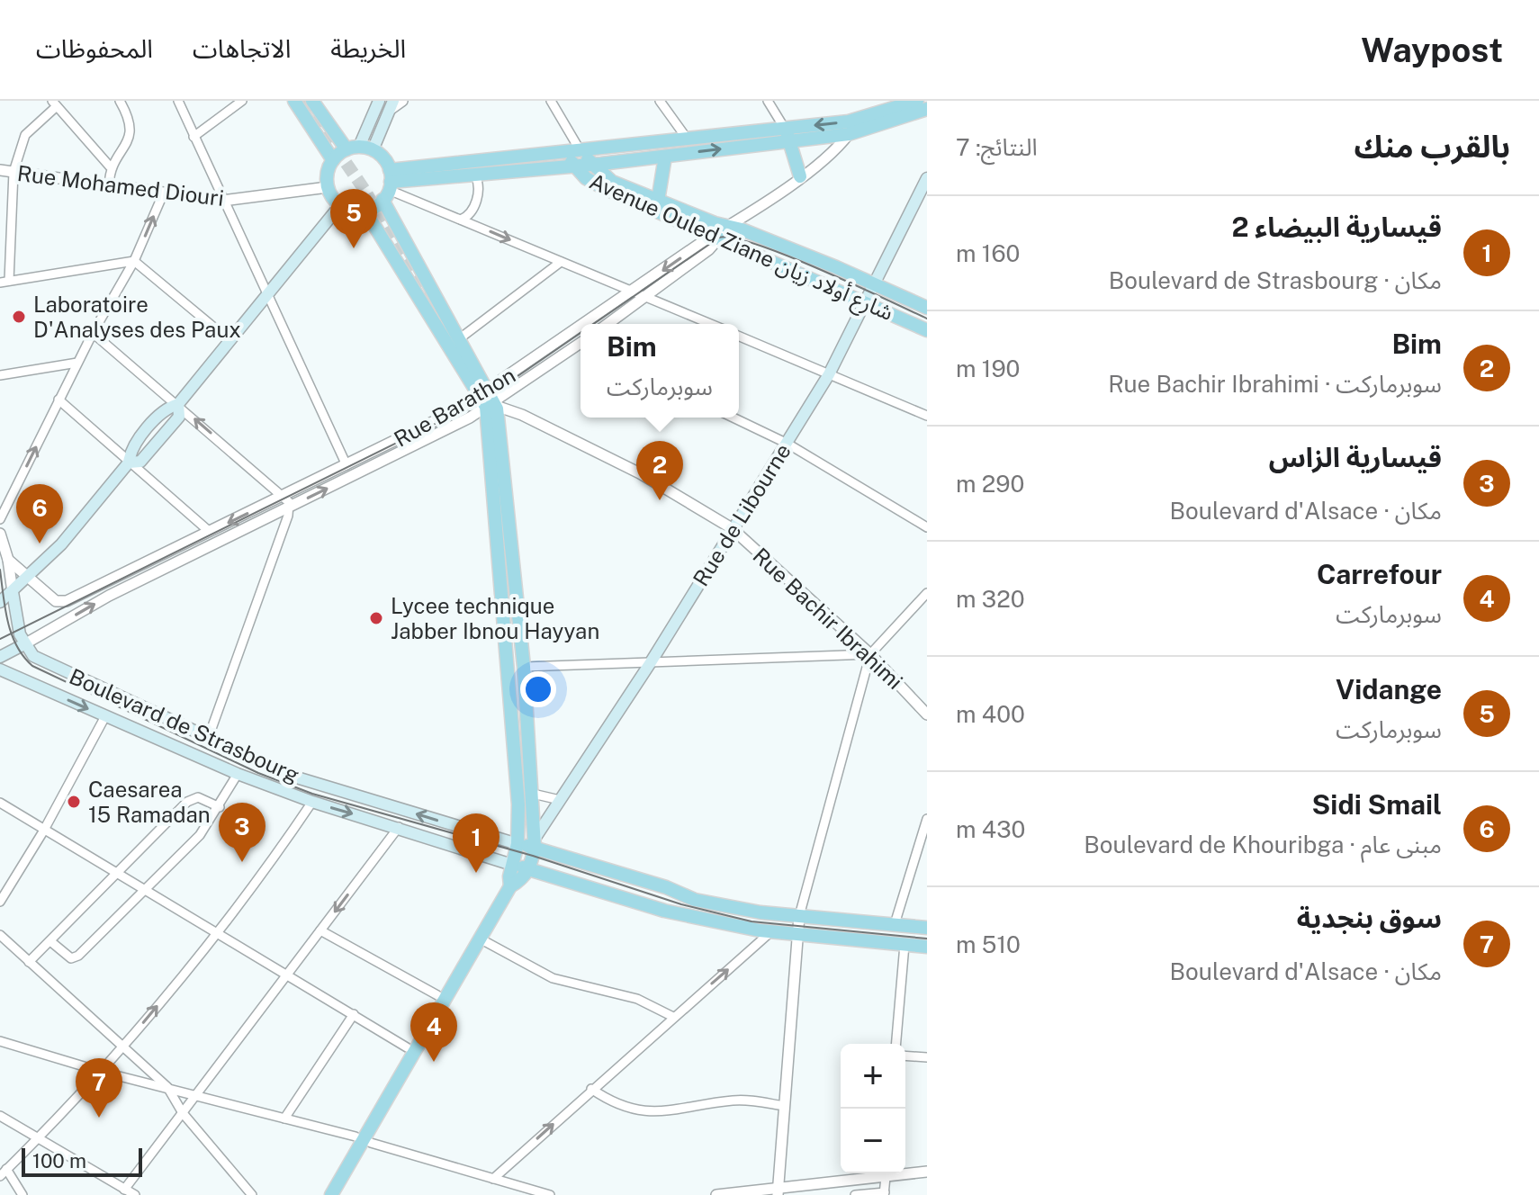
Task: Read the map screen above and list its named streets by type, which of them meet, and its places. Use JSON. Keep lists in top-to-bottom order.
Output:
{
  "streets": {
    "main road": ["Avenue Ouled Ziane شارع أولاد زيان", "Rue de Libourne", "Boulevard de Strasbourg"],
    "street": ["Rue Mohamed Diouri", "Rue Barathon", "Rue Bachir Ibrahimi"]
  },
  "crossings": [
    ["Avenue Ouled Ziane شارع أولاد زيان", "Rue Barathon"],
    ["Avenue Ouled Ziane شارع أولاد زيان", "Rue de Libourne"],
    ["Rue Barathon", "Rue Bachir Ibrahimi"],
    ["Rue de Libourne", "Rue Bachir Ibrahimi"]
  ],
  "places": ["Laboratoire D'Analyses des Paux", "Lycee technique Jabber Ibnou Hayyan", "Caesarea 15 Ramadan"],
  "scale_bar": "100 m",
  "page": {
    "header": "Waypost",
    "nav": ["الخريطة", "الاتجاهات", "المحفوظات"],
    "heading": ["بالقرب منك", "النتائج: 7"],
    "pins": [
      "5",
      "2",
      "6",
      "3",
      "1",
      "4",
      "7"
    ],
    "list": [
      {
        "mark": "1",
        "name": "قيسارية البيضاء 2",
        "note": "مكان · Boulevard de Strasbourg",
        "value": "160 m"
      },
      {
        "mark": "2",
        "name": "Bim",
        "note": "سوبرماركت · Rue Bachir Ibrahimi",
        "value": "190 m"
      },
      {
        "mark": "3",
        "name": "قيسارية الزاس",
        "note": "مكان · Boulevard d'Alsace",
        "value": "290 m"
      },
      {
        "mark": "4",
        "name": "Carrefour",
        "note": "سوبرماركت",
        "value": "320 m"
      },
      {
        "mark": "5",
        "name": "Vidange",
        "note": "سوبرماركت",
        "value": "400 m"
      },
      {
        "mark": "6",
        "name": "Sidi Smail",
        "note": "مبنى عام · Boulevard de Khouribga",
        "value": "430 m"
      },
      {
        "mark": "7",
        "name": "سوق بنجدية",
        "note": "مكان · Boulevard d'Alsace",
        "value": "510 m"
      }
    ],
    "popup": ["Bim", "سوبرماركت"],
    "map_buttons": ["+", "−"],
    "scale": "100 m"
  }
}
